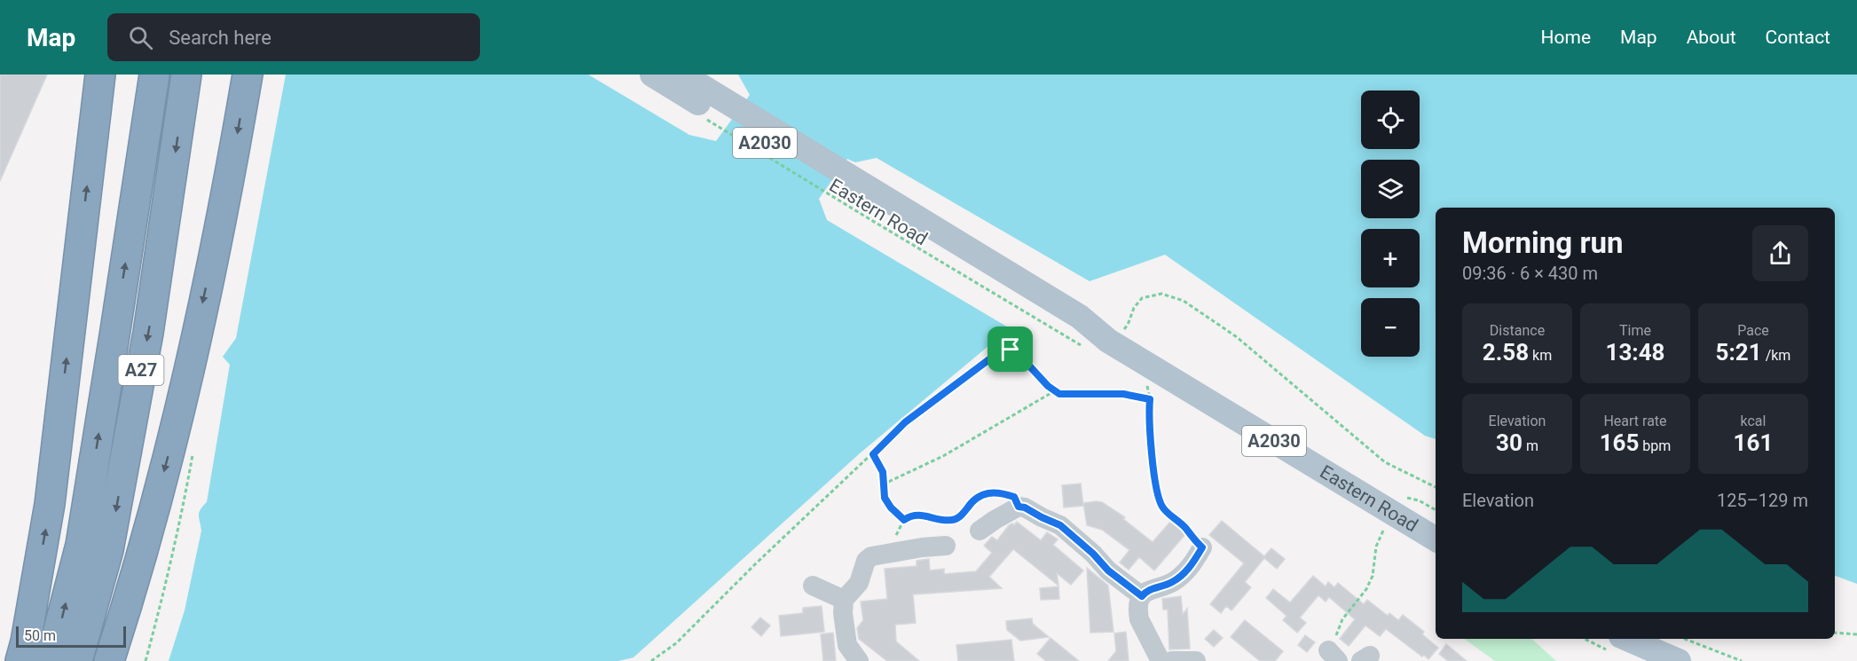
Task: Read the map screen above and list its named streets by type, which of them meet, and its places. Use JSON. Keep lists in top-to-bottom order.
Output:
{
  "streets": {
    "highway": ["A27"],
    "main road": ["A2030", "Eastern Road"]
  },
  "scale_bar": "50 m",
  "page": {
    "header": "Map",
    "search": "Search here",
    "nav": [
      "Home",
      "Map",
      "About",
      "Contact"
    ],
    "map_buttons": ["+", "−"],
    "heading": ["Morning run", "09:36 · 6 × 430 m"],
    "stats": [
      ["Distance", "2.58 km"],
      ["Time", "13:48"],
      ["Pace", "5:21 /km"],
      ["Elevation", "30 m"],
      ["Heart rate", "165 bpm"],
      ["kcal", "161"]
    ],
    "chart": ["Elevation", "125–129 m"],
    "scale": "50 m"
  }
}
